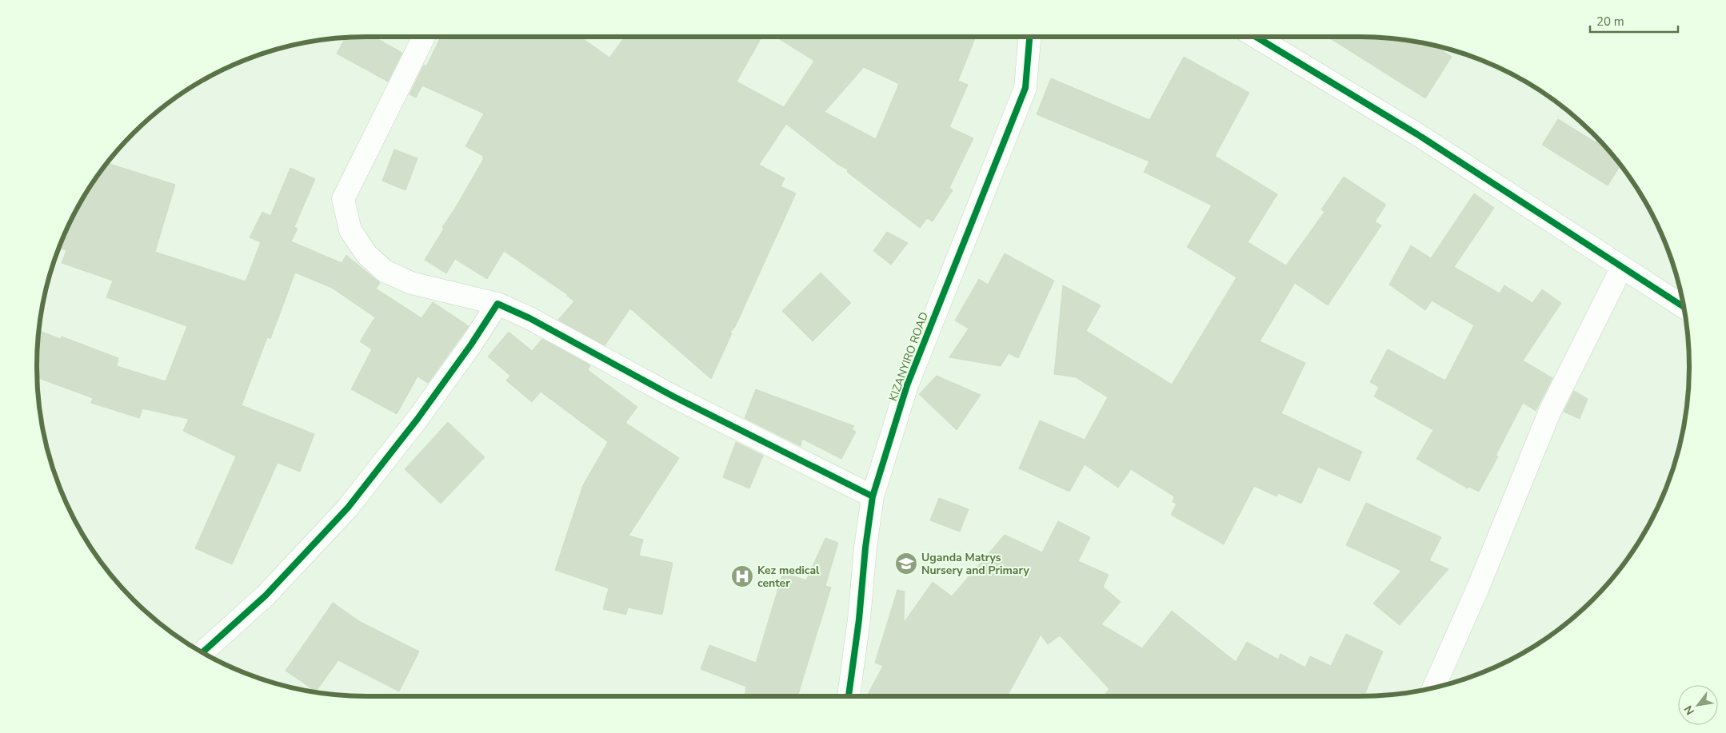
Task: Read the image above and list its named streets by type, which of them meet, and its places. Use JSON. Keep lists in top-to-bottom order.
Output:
{
  "streets": {
    "street": ["KIZANYIRO ROAD"]
  },
  "places": {
    "school or university": ["Uganda Matrys Nursery and Primary"],
    "hospital": ["Kez medical center"]
  },
  "scale_bar": "20 m",
  "north": "bottom left"
}
